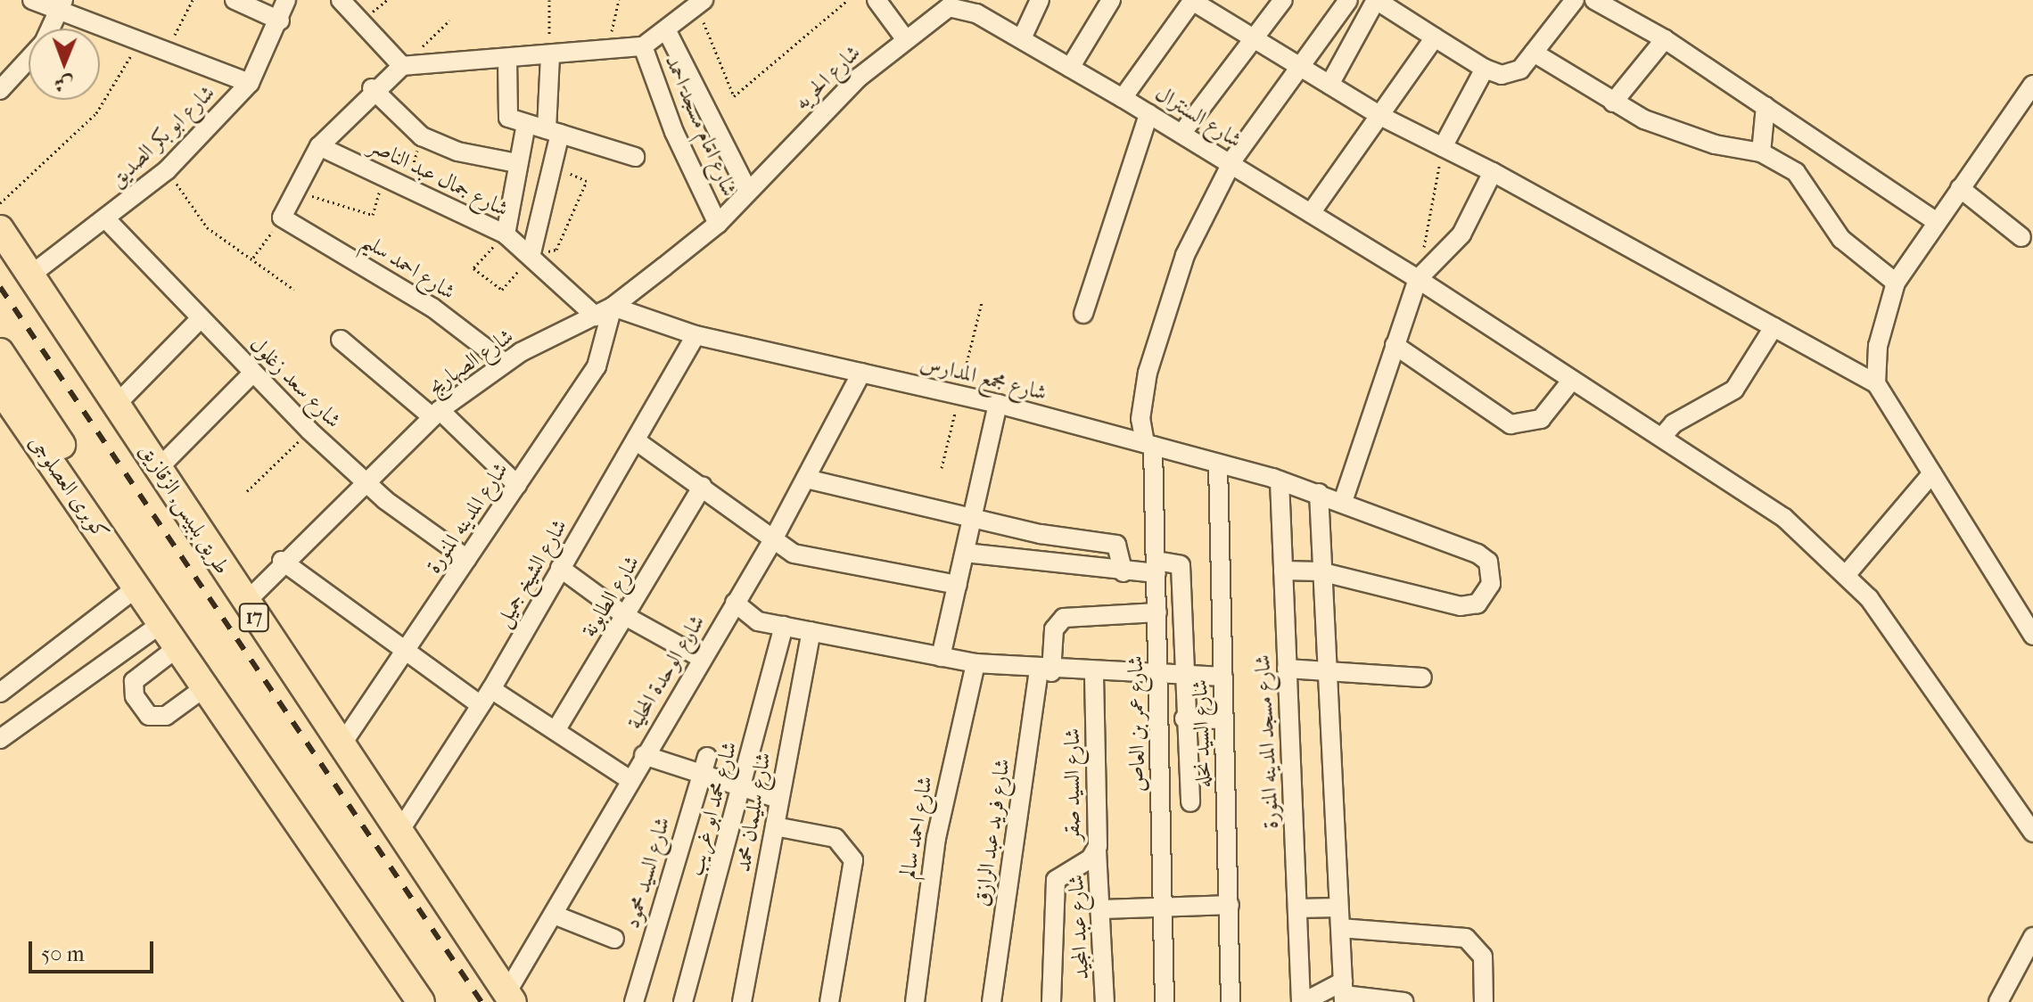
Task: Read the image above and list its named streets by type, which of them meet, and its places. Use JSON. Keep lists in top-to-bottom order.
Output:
{
  "streets": {
    "highway": ["كوبرى العصلوجى", "طريق بلبيس, الزقازيق", "17"],
    "street": [
      "شارع الحريه",
      "شارع السنترال",
      "شارع امام مسجد احمد",
      "شارع ابو بكر الصديق",
      "شارع جمال عبد الناصر",
      "شارع احمد سليم",
      "شارع الصهاريج",
      "شارع مجمع المدارس",
      "شارع سعد زغلول",
      "شارع المدينه المنورة",
      "شارع الشيخ جميل",
      "شارع الطابونة",
      "شارع الوحدة المحلية",
      "شارع عمر بن العاص",
      "شارع السيد نحله",
      "شارع مسجد المدينه المنورة",
      "شارع السيد صقر",
      "شارع محمد ابو غريب",
      "شارع سليمان محمد",
      "شارع احمد سالم",
      "شارع فريد عبد الرازق",
      "شارع السيد محمود",
      "شارع عبد المجيد"
    ]
  },
  "crossings": [
    ["شارع الحريه", "شارع السنترال"],
    ["شارع الحريه", "شارع الصهاريج"],
    ["شارع السنترال", "شارع عمر بن العاص"],
    ["شارع امام مسجد احمد", "شارع الصهاريج"],
    ["شارع ابو بكر الصديق", "شارع سعد زغلول"],
    ["شارع ابو بكر الصديق", "طريق بلبيس, الزقازيق"],
    ["شارع جمال عبد الناصر", "شارع الصهاريج"],
    ["شارع احمد سليم", "شارع الصهاريج"],
    ["شارع الصهاريج", "شارع مجمع المدارس"],
    ["شارع الصهاريج", "شارع سعد زغلول"],
    ["شارع الصهاريج", "طريق بلبيس, الزقازيق"],
    ["شارع الصهاريج", "شارع المدينه المنورة"],
    ["شارع مجمع المدارس", "شارع المدينه المنورة"],
    ["شارع مجمع المدارس", "شارع الشيخ جميل"],
    ["شارع مجمع المدارس", "شارع الوحدة المحلية"],
    ["شارع مجمع المدارس", "شارع عمر بن العاص"],
    ["شارع مجمع المدارس", "شارع السيد نحله"],
    ["شارع مجمع المدارس", "شارع مسجد المدينه المنورة"],
    ["شارع سعد زغلول", "شارع المدينه المنورة"],
    ["طريق بلبيس, الزقازيق", "شارع المدينه المنورة"],
    ["طريق بلبيس, الزقازيق", "شارع الشيخ جميل"],
    ["طريق بلبيس, الزقازيق", "شارع الوحدة المحلية"],
    ["شارع عمر بن العاص", "شارع فريد عبد الرازق"],
    ["شارع السيد صقر", "شارع عبد المجيد"]
  ],
  "scale_bar": "50 m",
  "north": "bottom"
}
